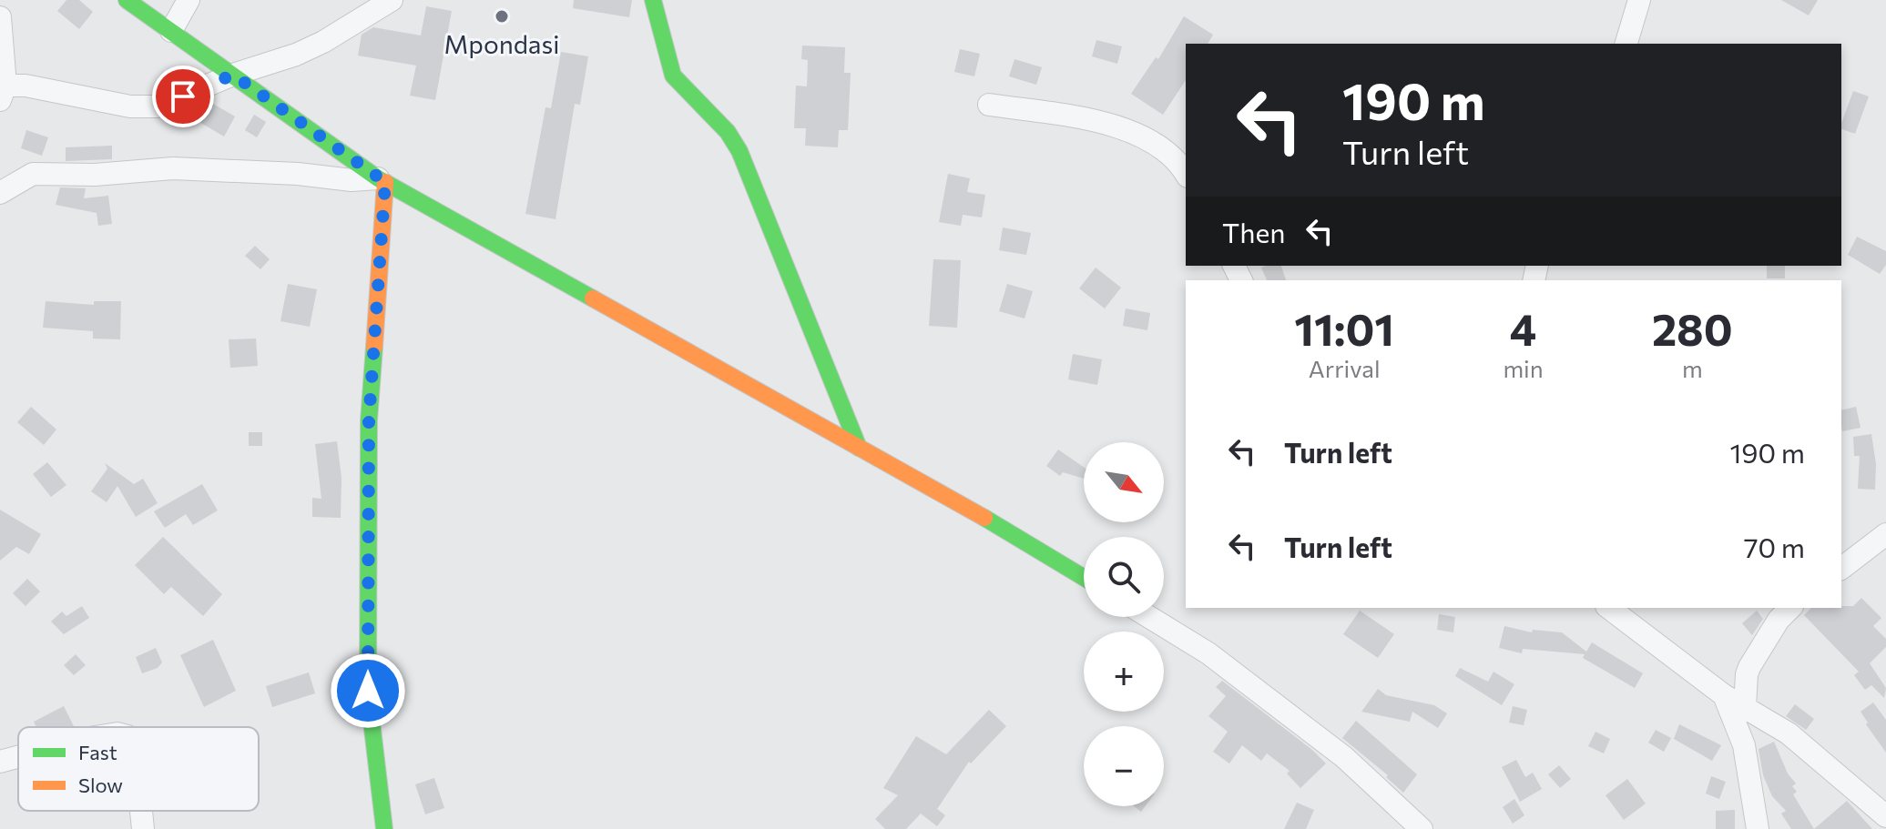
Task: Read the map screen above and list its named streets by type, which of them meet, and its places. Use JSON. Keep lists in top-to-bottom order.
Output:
{
  "places": ["Mpondasi"],
  "legend": ["Fast", "Slow"],
  "north": "bottom right",
  "page": {
    "turn": ["190 m", "Turn left"],
    "then": "Then",
    "eta": [
      "11:01",
      "Arrival",
      "4",
      "min",
      "280",
      "m"
    ],
    "list": [
      {
        "name": "Turn left",
        "value": "190 m"
      },
      {
        "name": "Turn left",
        "value": "70 m"
      }
    ],
    "map_buttons": ["+", "−"]
  }
}
